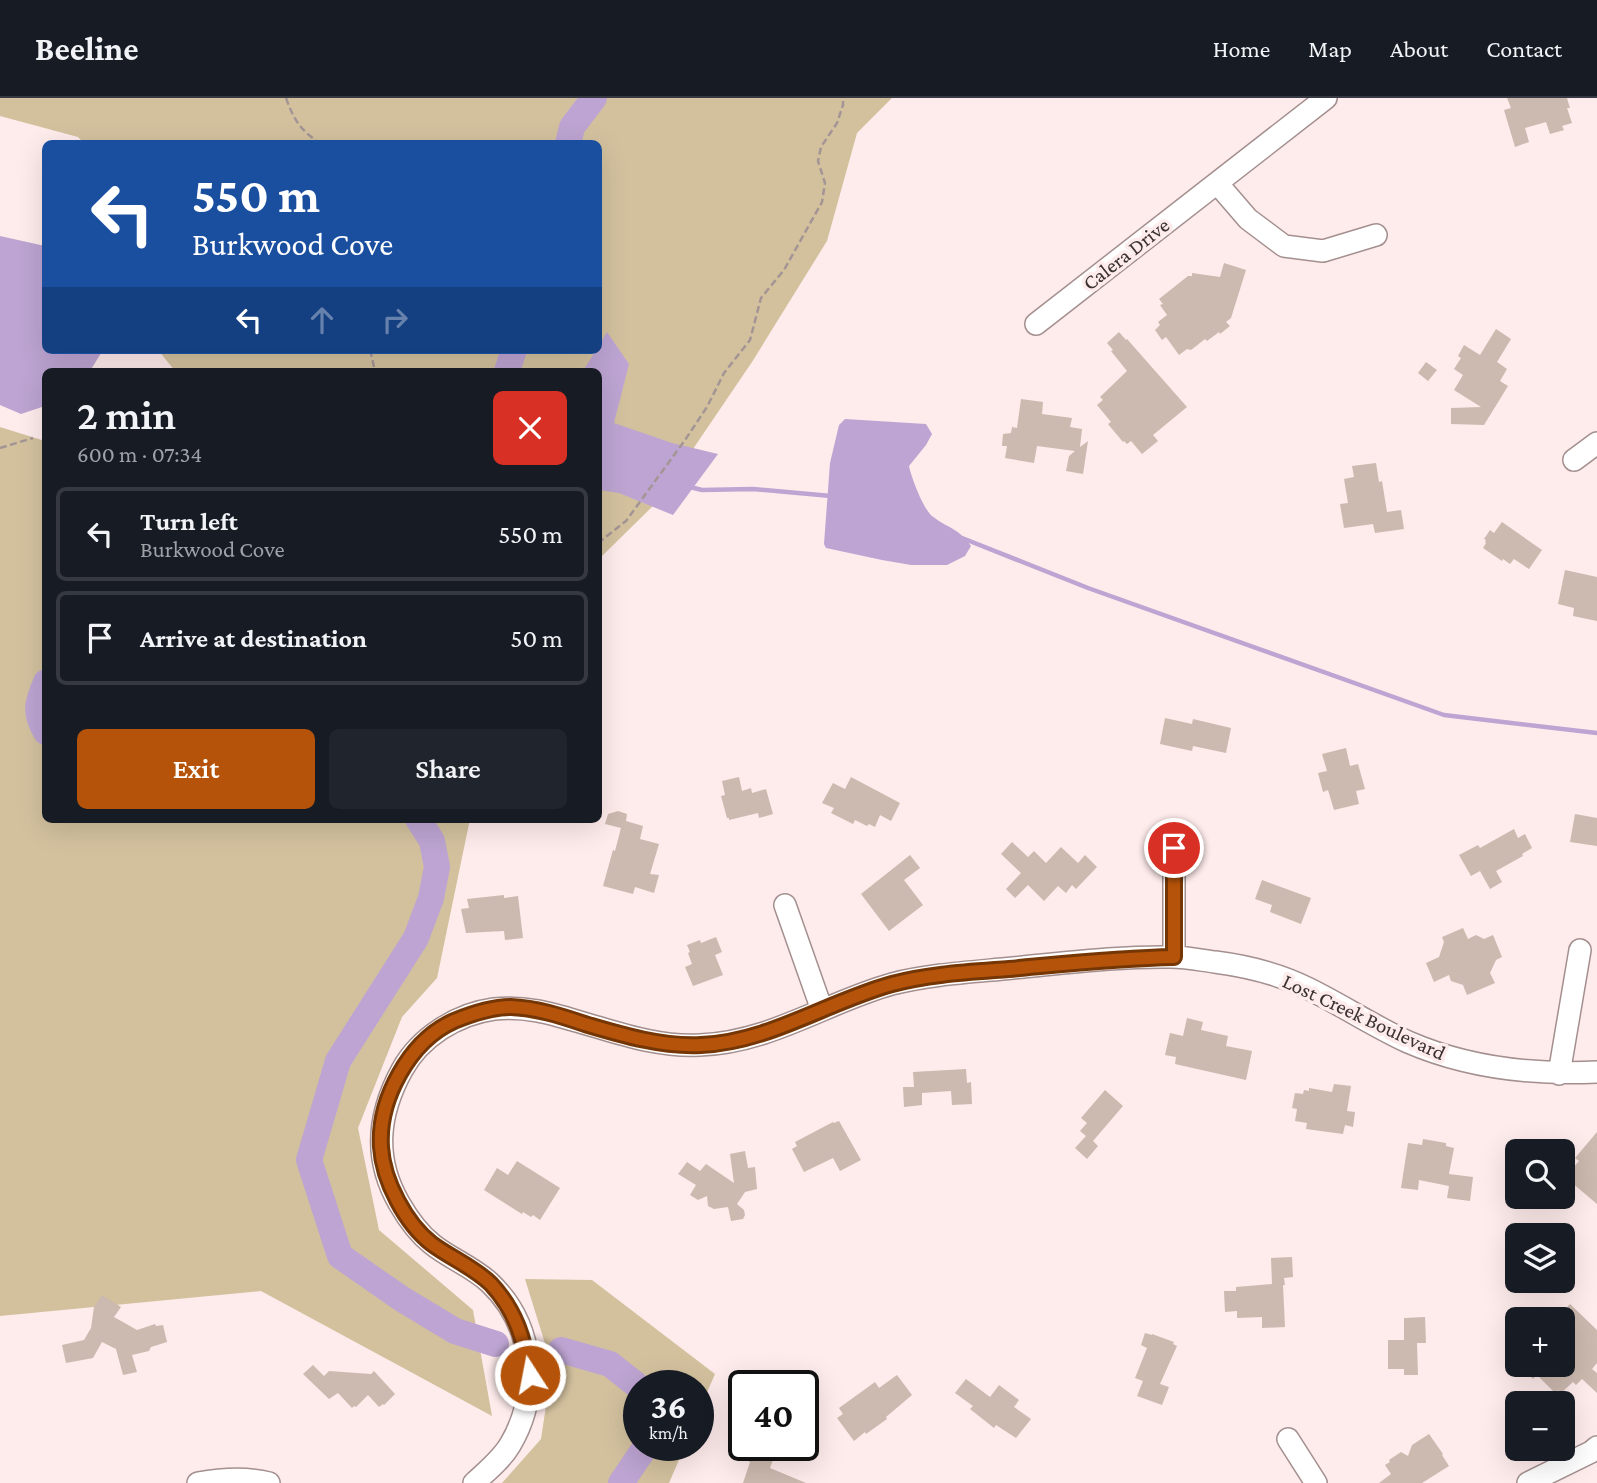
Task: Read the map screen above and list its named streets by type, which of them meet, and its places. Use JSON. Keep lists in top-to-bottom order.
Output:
{
  "streets": {
    "street": ["Calera Drive", "Lost Creek Boulevard"]
  },
  "page": {
    "header": "Beeline",
    "nav": [
      "Home",
      "Map",
      "About",
      "Contact"
    ],
    "turn": ["550 m", "Burkwood Cove"],
    "heading": ["2 min", "600 m · 07:34"],
    "list": [
      {
        "name": "Turn left",
        "note": "Burkwood Cove",
        "value": "550 m"
      },
      {
        "name": "Arrive at destination",
        "value": "50 m"
      }
    ],
    "buttons": ["Exit", "Share"],
    "map_buttons": ["+", "−"],
    "speed": "36 km/h",
    "limit": "40"
  }
}
